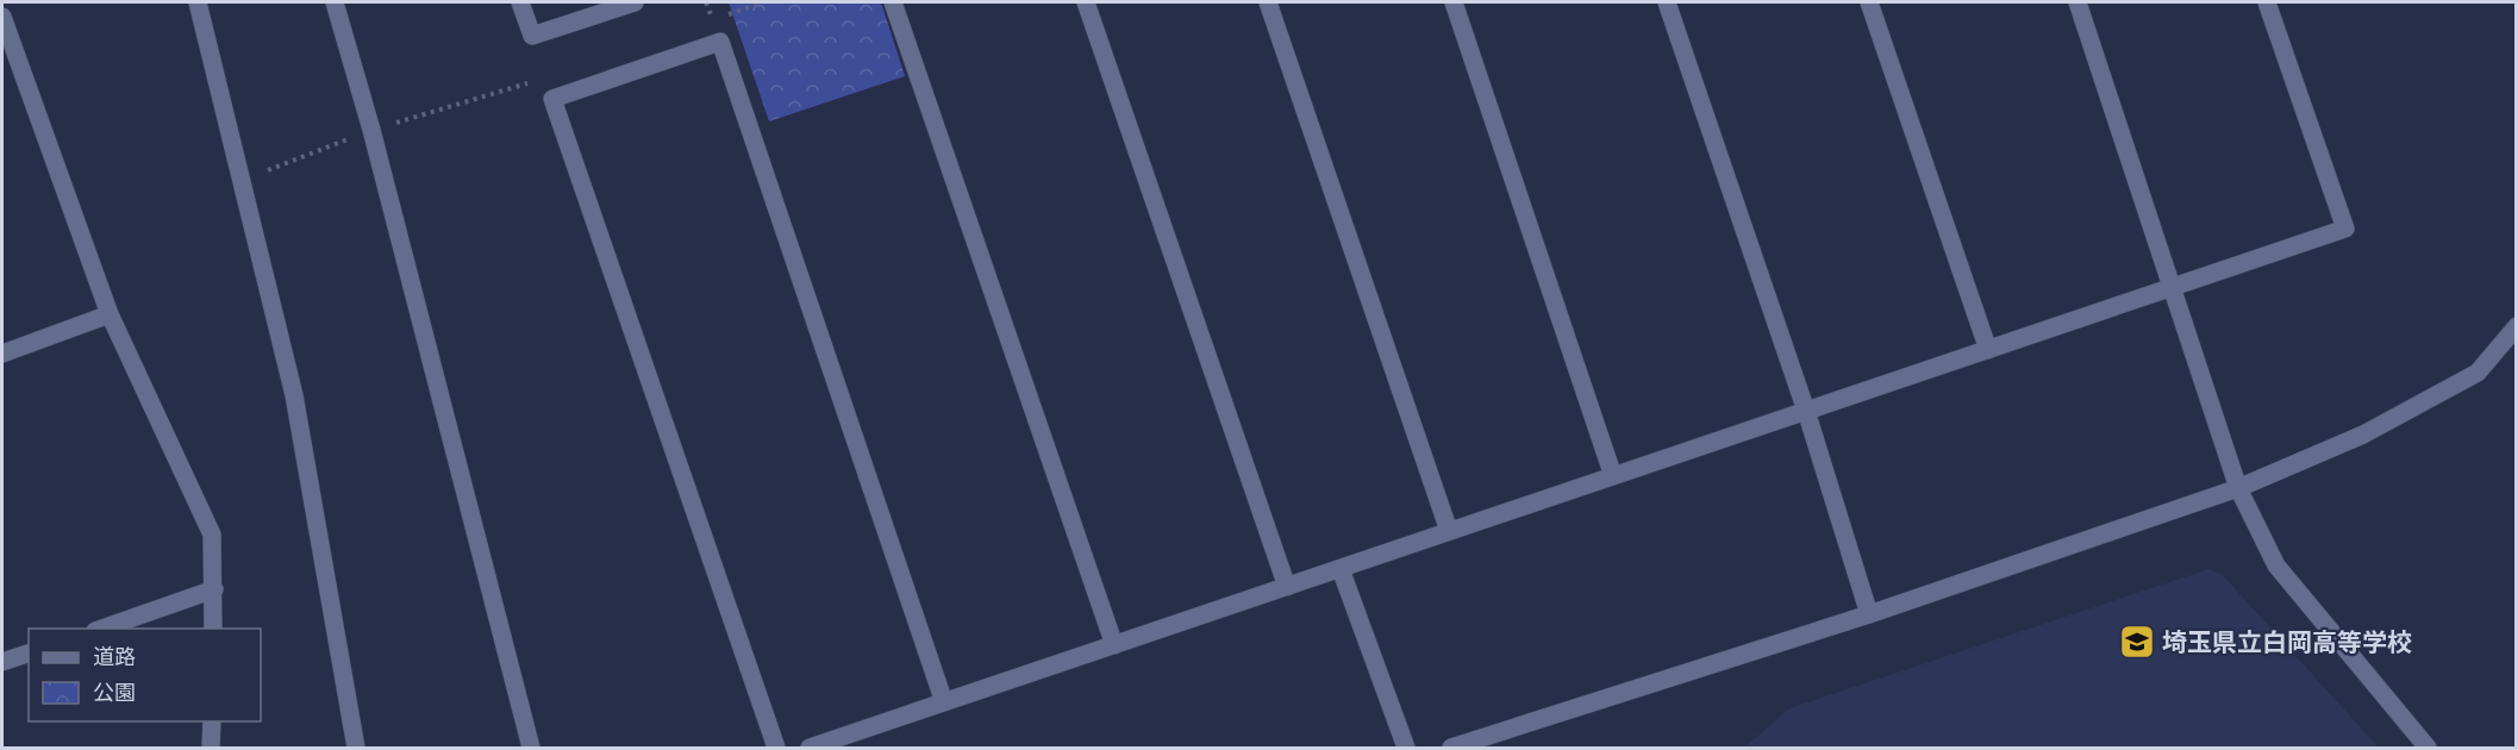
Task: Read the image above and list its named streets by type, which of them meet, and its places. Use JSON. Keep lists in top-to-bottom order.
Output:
{
  "places": {
    "school or university": ["埼玉県立白岡高等学校"]
  },
  "legend": ["道路", "公園"]
}
